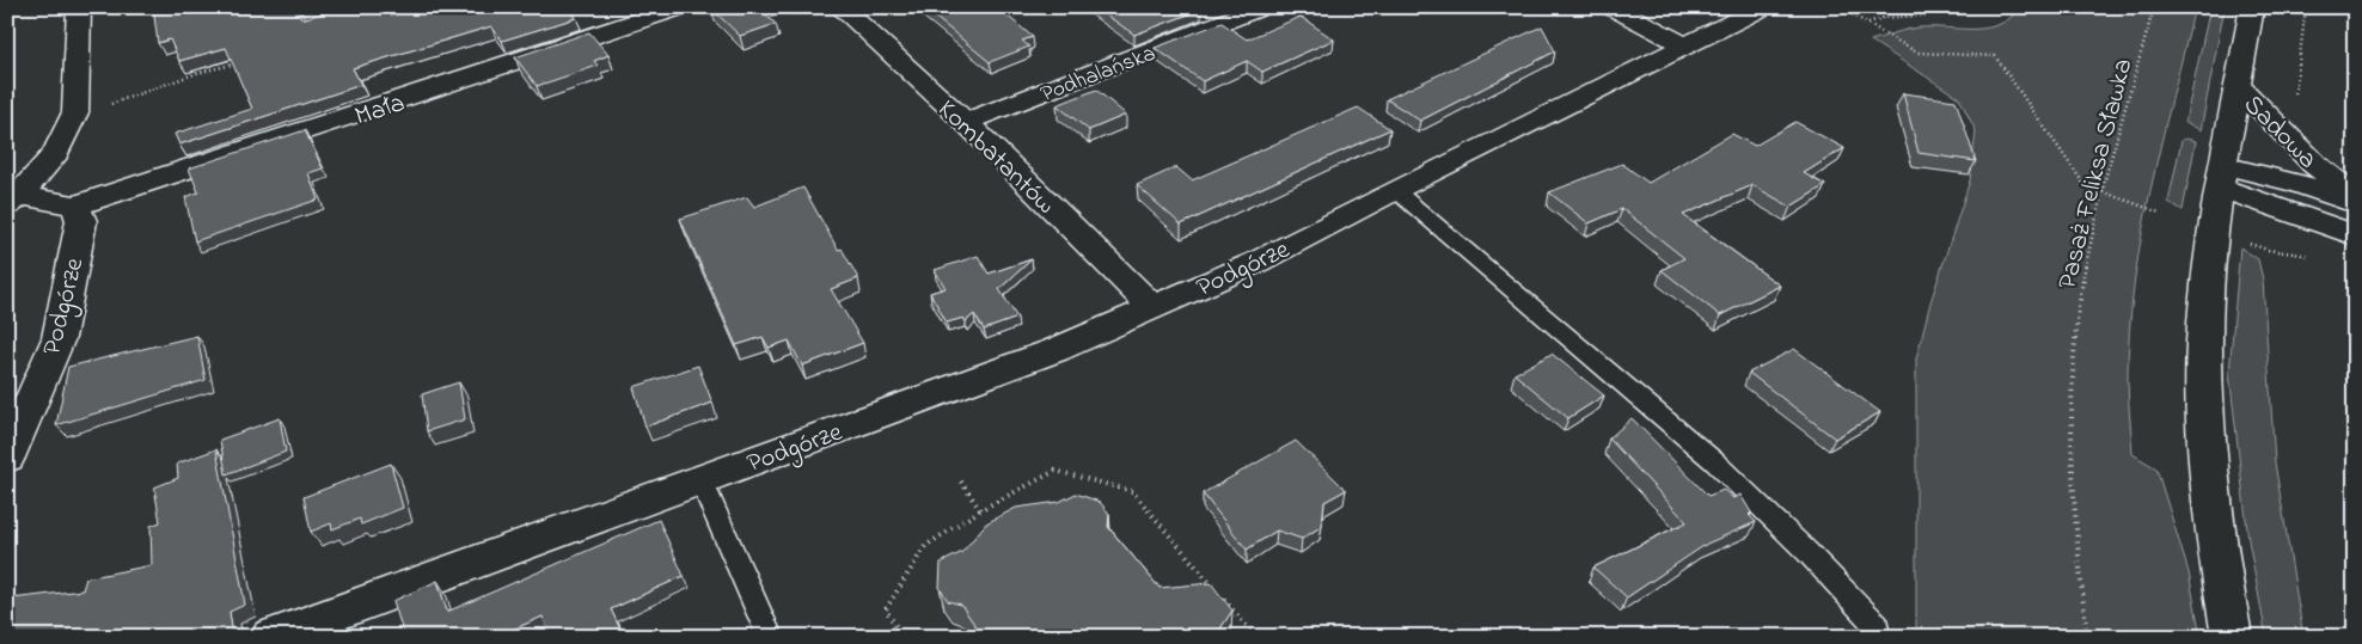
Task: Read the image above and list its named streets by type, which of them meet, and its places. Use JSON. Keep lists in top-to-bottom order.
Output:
{
  "streets": {
    "street": [
      "Podhalańska",
      "Mała",
      "Sadowa",
      "Kombatantów",
      "Podgórze"
    ],
    "path": ["Pasaż Feliksa Sławka"]
  },
  "crossings": [
    ["Podhalańska", "Kombatantów"],
    ["Mała", "Podgórze"],
    ["Kombatantów", "Podgórze"]
  ]
}
